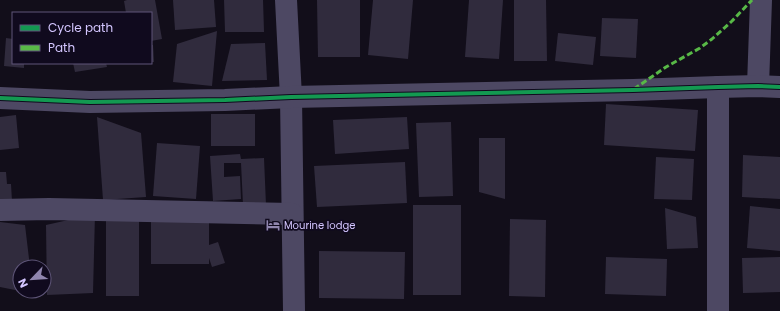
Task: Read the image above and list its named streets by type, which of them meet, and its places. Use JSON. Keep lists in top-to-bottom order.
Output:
{
  "places": {
    "hotel": ["Mourine lodge"]
  },
  "legend": ["Cycle path", "Path"],
  "north": "bottom left"
}
